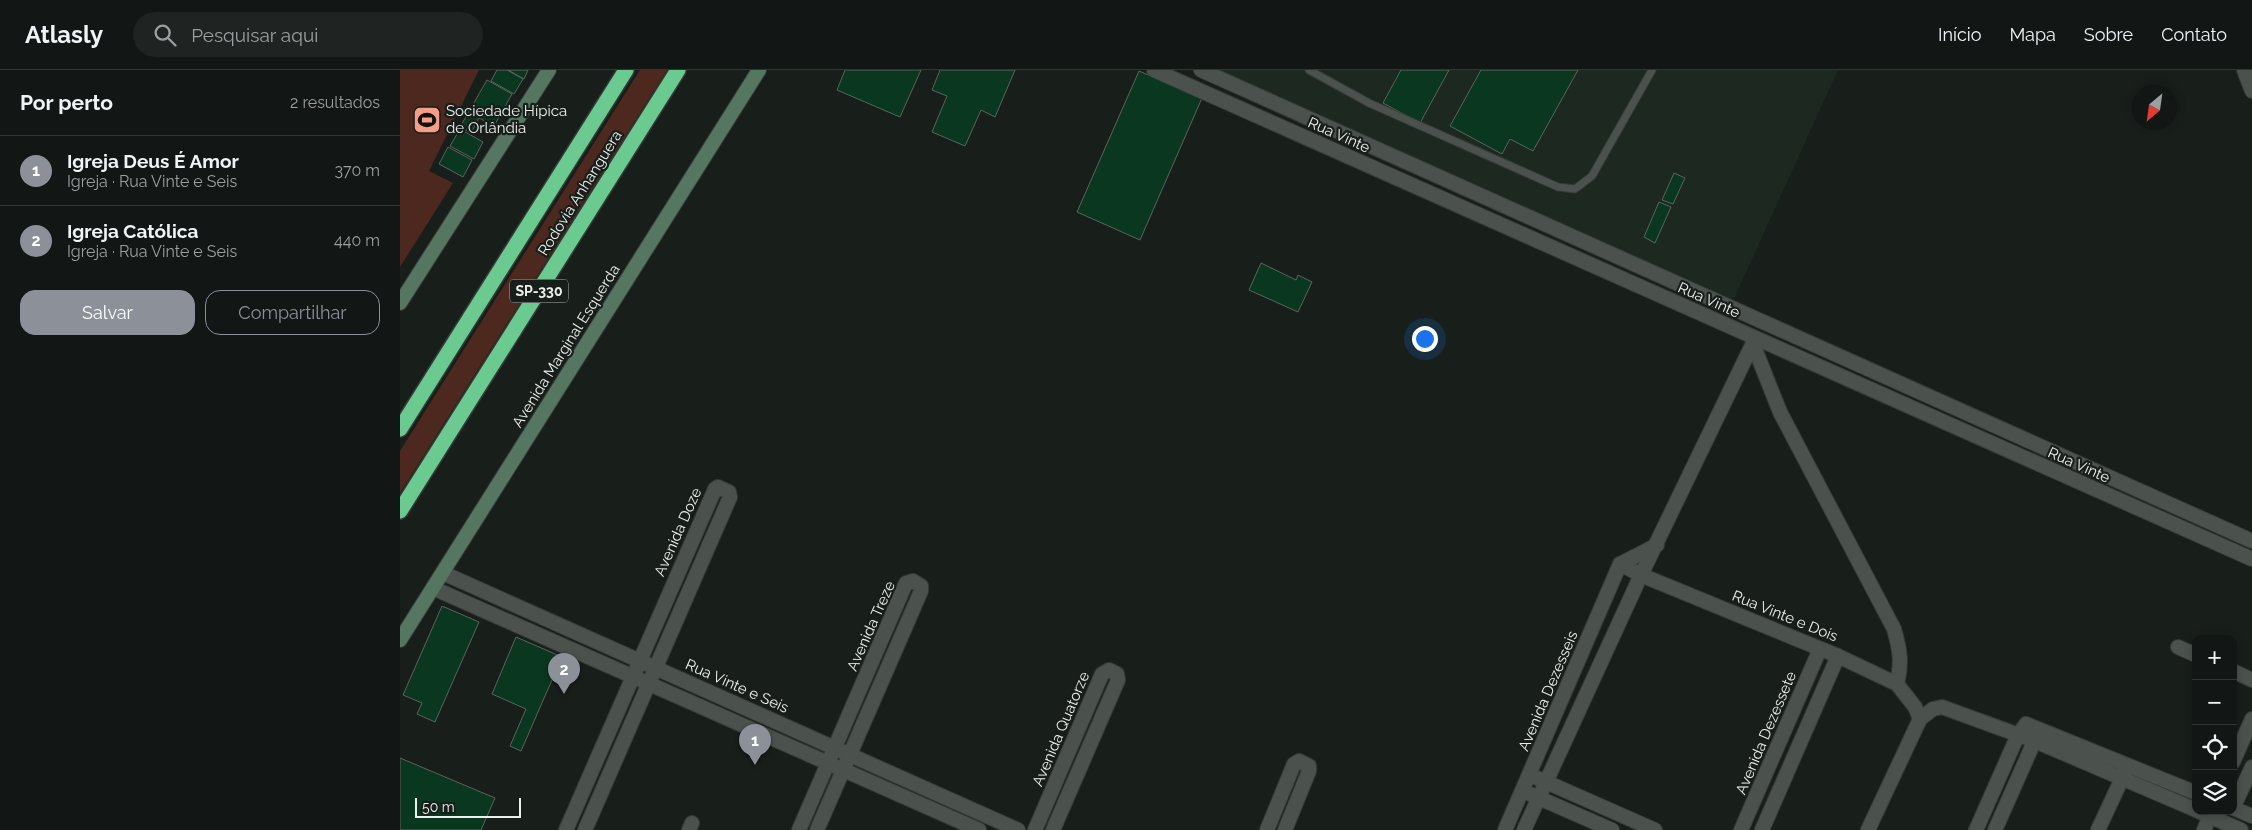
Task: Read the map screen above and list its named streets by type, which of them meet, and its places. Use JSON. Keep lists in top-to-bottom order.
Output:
{
  "streets": {
    "highway": ["Rodovia Anhanguera", "SP-330"],
    "main road": ["Avenida Marginal Esquerda"],
    "street": [
      "Rua Vinte",
      "Avenida Doze",
      "Rua Vinte e Dois",
      "Avenida Treze",
      "Rua Vinte e Seis",
      "Avenida Dezesseis",
      "Avenida Quatorze",
      "Avenida Dezessete"
    ]
  },
  "crossings": [
    ["Avenida Marginal Esquerda", "Rua Vinte e Seis"],
    ["Avenida Doze", "Rua Vinte e Seis"],
    ["Rua Vinte e Dois", "Avenida Dezesseis"],
    ["Rua Vinte e Dois", "Avenida Dezessete"],
    ["Avenida Treze", "Rua Vinte e Seis"]
  ],
  "places": {
    "sports": ["Sociedade Hípica de Orlândia"]
  },
  "scale_bar": "50 m",
  "north": "bottom left",
  "page": {
    "header": "Atlasly",
    "search": "Pesquisar aqui",
    "nav": [
      "Início",
      "Mapa",
      "Sobre",
      "Contato"
    ],
    "heading": ["Por perto", "2 resultados"],
    "list": [
      {
        "mark": "1",
        "name": "Igreja Deus É Amor",
        "note": "Igreja · Rua Vinte e Seis",
        "value": "370 m"
      },
      {
        "mark": "2",
        "name": "Igreja Católica",
        "note": "Igreja · Rua Vinte e Seis",
        "value": "440 m"
      }
    ],
    "buttons": ["Salvar", "Compartilhar"],
    "map_buttons": ["+", "−"],
    "pins": ["2", "1"],
    "scale": "50 m"
  }
}
